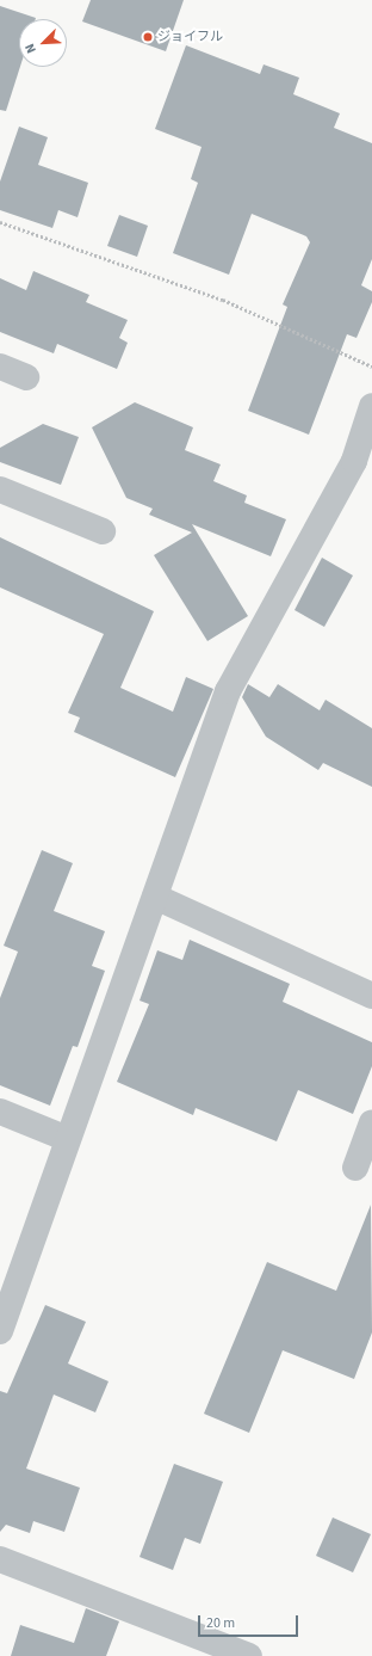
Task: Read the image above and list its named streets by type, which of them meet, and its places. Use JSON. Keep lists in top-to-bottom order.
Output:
{
  "places": ["ジョイフル"],
  "scale_bar": "20 m",
  "north": "bottom left"
}
